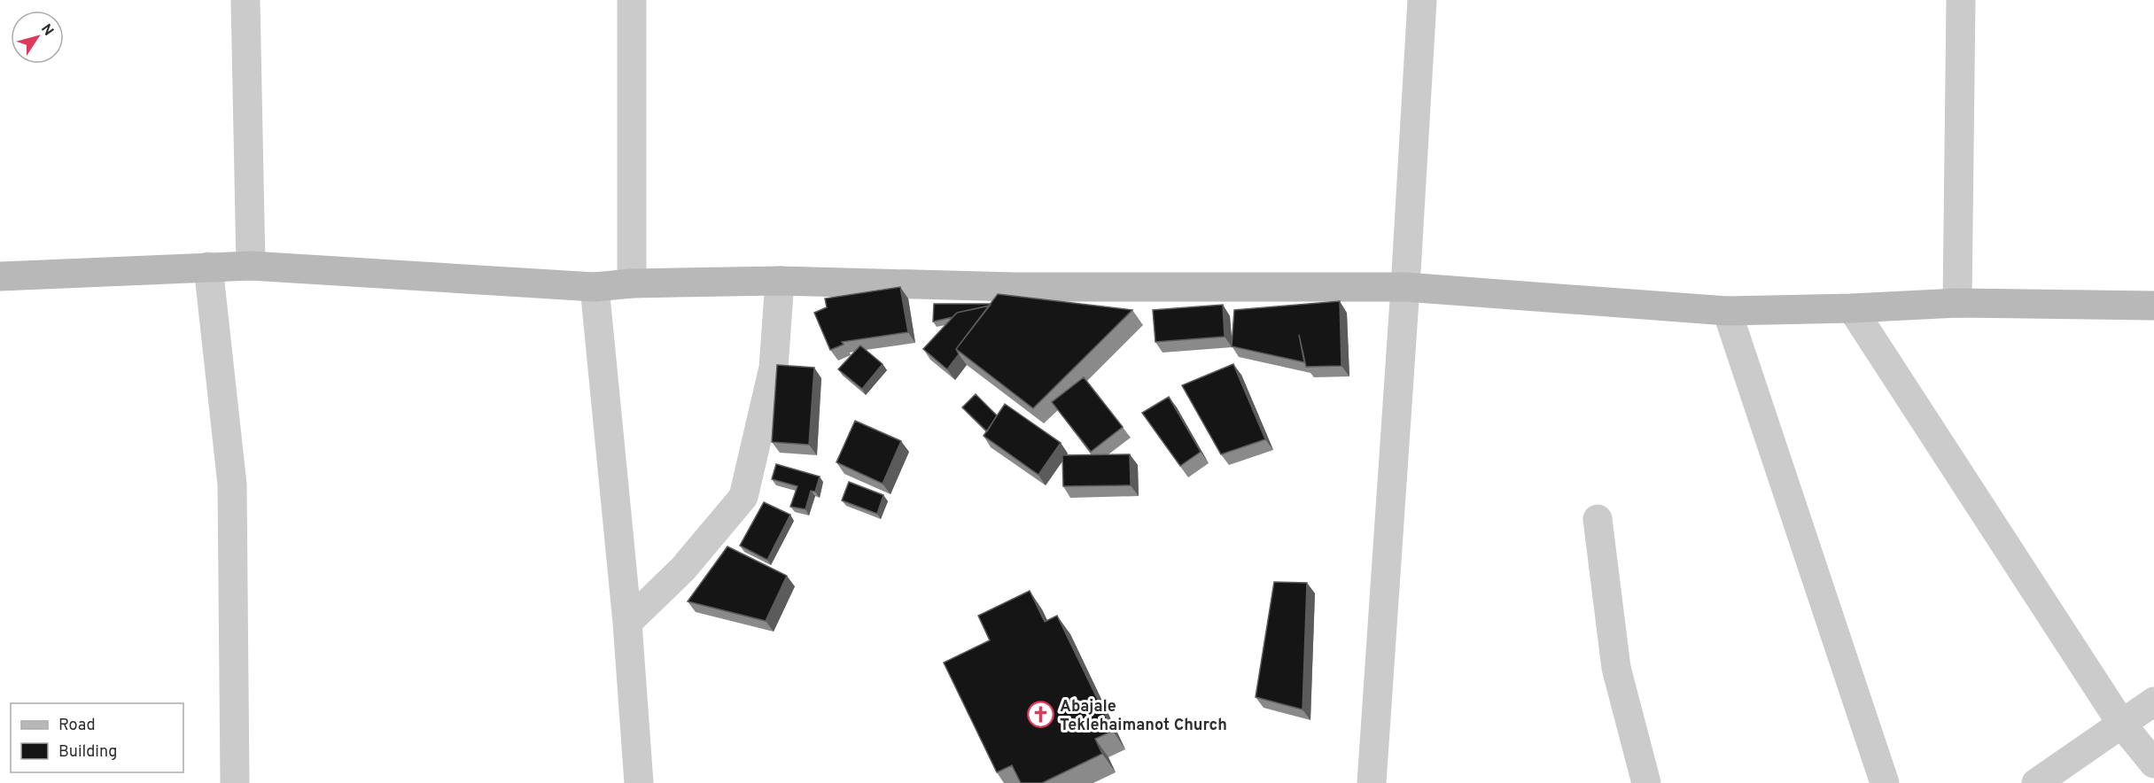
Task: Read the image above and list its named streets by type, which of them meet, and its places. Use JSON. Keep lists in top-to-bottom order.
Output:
{
  "places": {
    "church": ["Abajale Teklehaimanot Church"]
  },
  "legend": ["Road", "Building"],
  "north": "top right"
}
